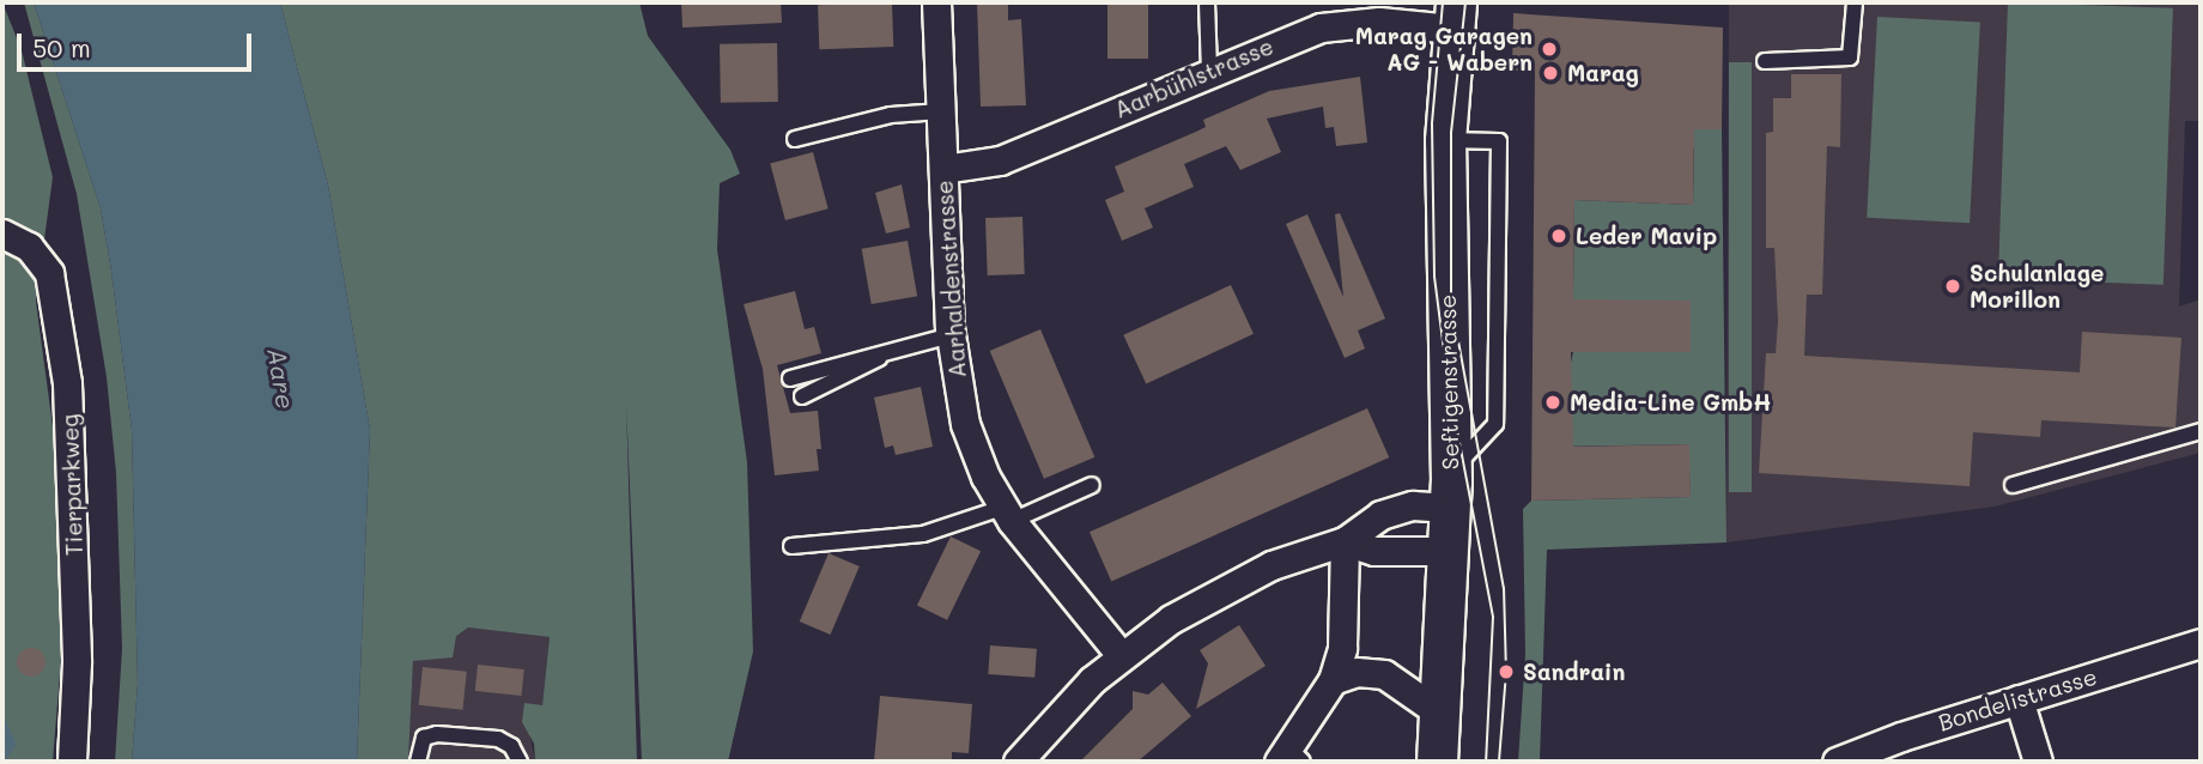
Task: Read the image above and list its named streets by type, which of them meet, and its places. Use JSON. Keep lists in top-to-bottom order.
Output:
{
  "streets": {
    "main road": ["Seftigenstrasse"],
    "street": [
      "Aarbühlstrasse",
      "Aarhaldenstrasse",
      "Tierparkweg",
      "Bondelistrasse"
    ]
  },
  "crossings": [
    ["Aarbühlstrasse", "Aarhaldenstrasse"],
    ["Aarbühlstrasse", "Seftigenstrasse"]
  ],
  "water": ["Aare"],
  "places": [
    "Marag Garagen AG - Wabern",
    "Marag",
    "Leder Mavip",
    "Schulanlage Morillon",
    "Media-Line GmbH",
    "Sandrain"
  ],
  "scale_bar": "50 m"
}
